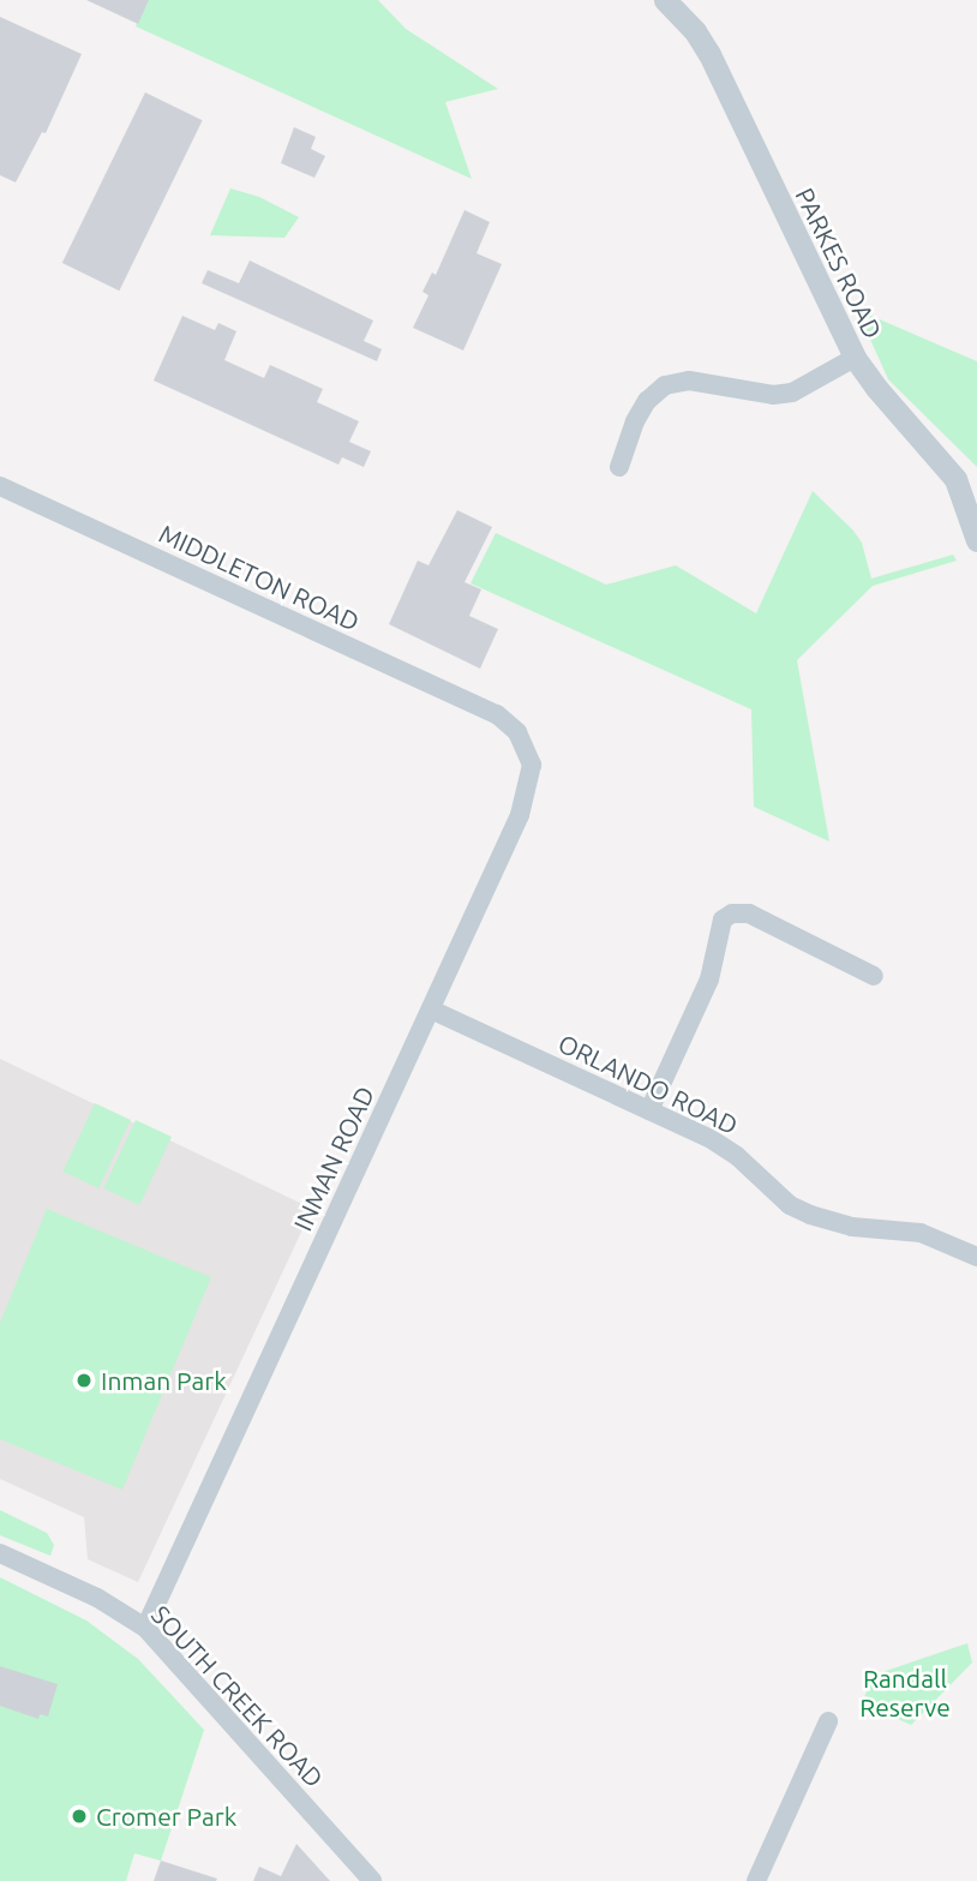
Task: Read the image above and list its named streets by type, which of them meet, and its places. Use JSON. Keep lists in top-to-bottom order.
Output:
{
  "streets": {
    "street": [
      "PARKES ROAD",
      "MIDDLETON ROAD",
      "ORLANDO ROAD",
      "INMAN ROAD",
      "SOUTH CREEK ROAD"
    ]
  },
  "crossings": [
    ["MIDDLETON ROAD", "INMAN ROAD"],
    ["ORLANDO ROAD", "INMAN ROAD"],
    ["INMAN ROAD", "SOUTH CREEK ROAD"]
  ],
  "parks": ["Randall Reserve"],
  "places": ["Inman Park", "Cromer Park"]
}
